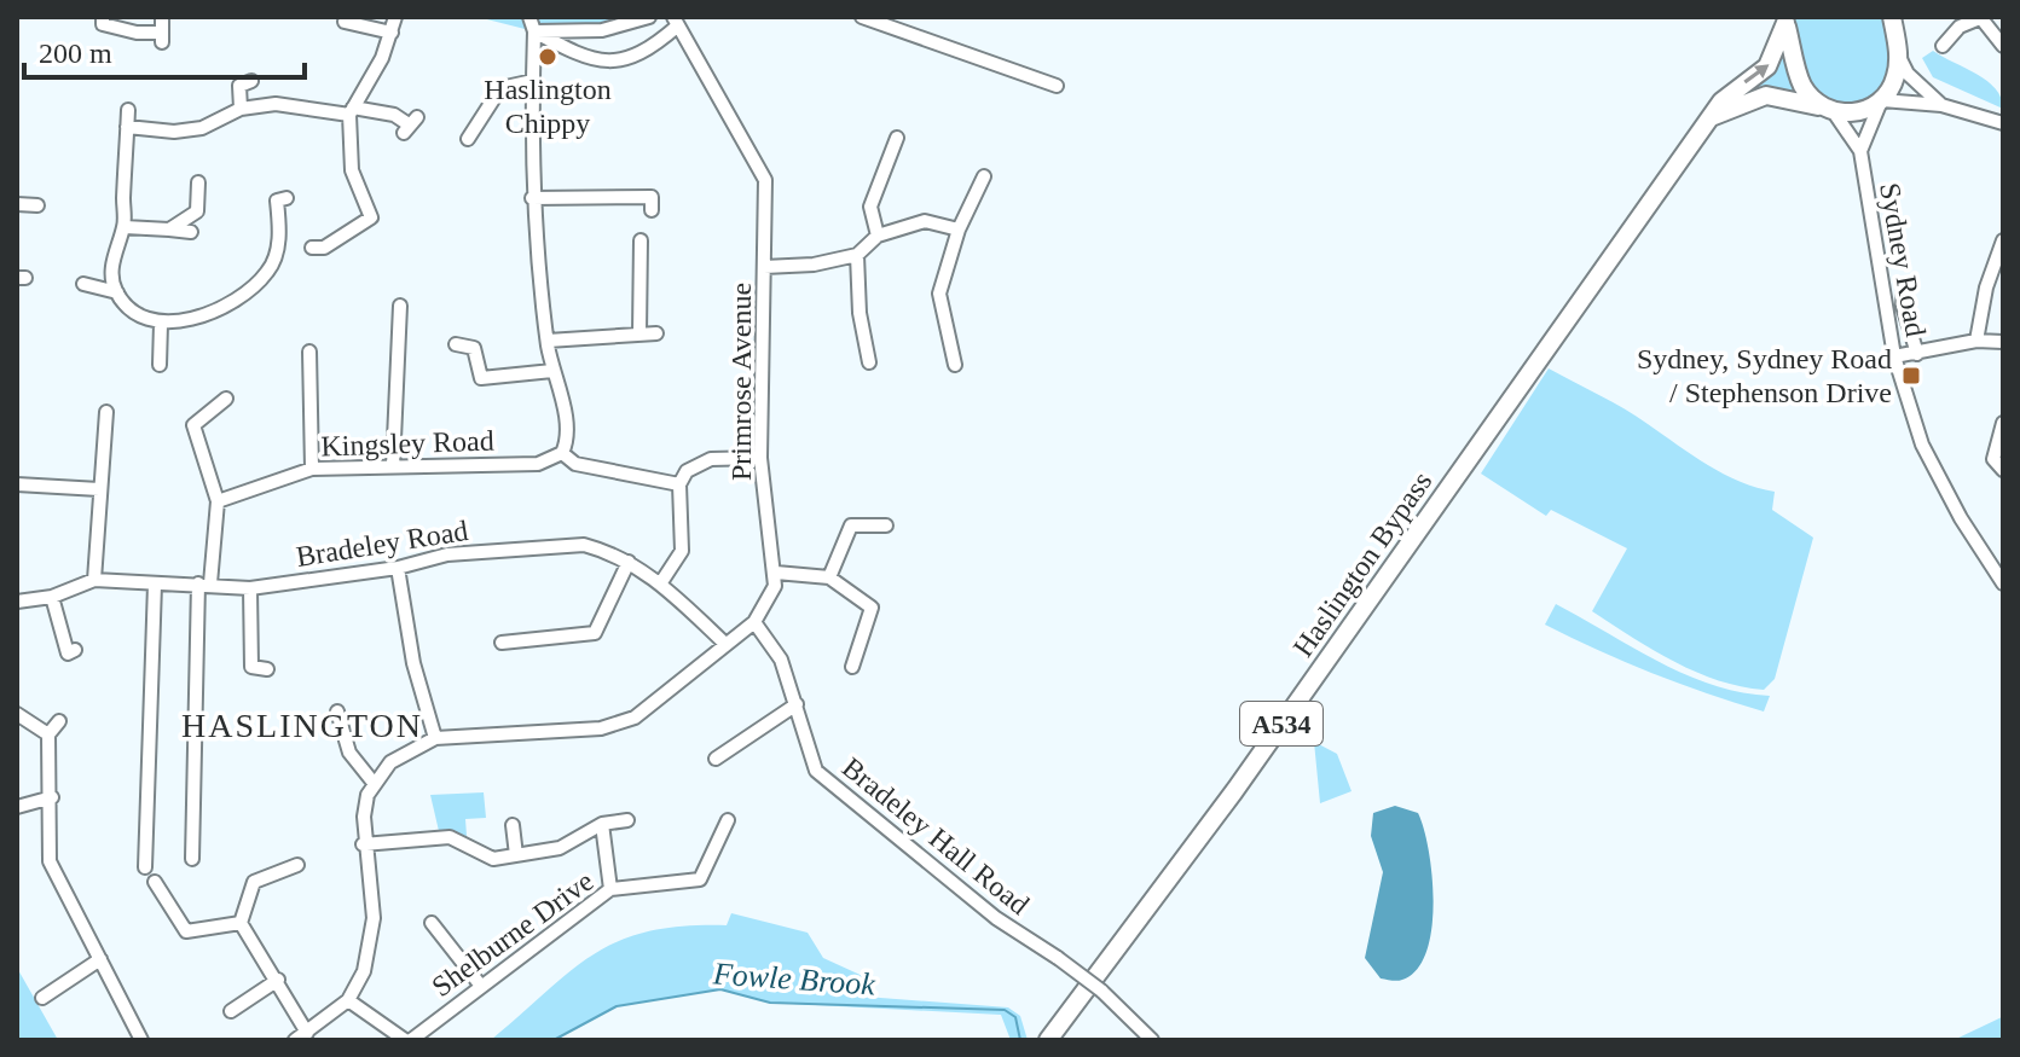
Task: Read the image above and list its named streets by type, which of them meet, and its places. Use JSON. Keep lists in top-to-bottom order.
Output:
{
  "streets": {
    "highway": ["Haslington Bypass", "A534"],
    "street": [
      "Sydney Road",
      "Primrose Avenue",
      "Kingsley Road",
      "Bradeley Road",
      "Bradeley Hall Road",
      "Shelburne Drive"
    ]
  },
  "districts": ["HASLINGTON"],
  "water": ["Fowle Brook"],
  "places": {
    "other": ["Haslington Chippy"],
    "transit": ["Sydney, Sydney Road / Stephenson Drive"]
  },
  "scale_bar": "200 m"
}
